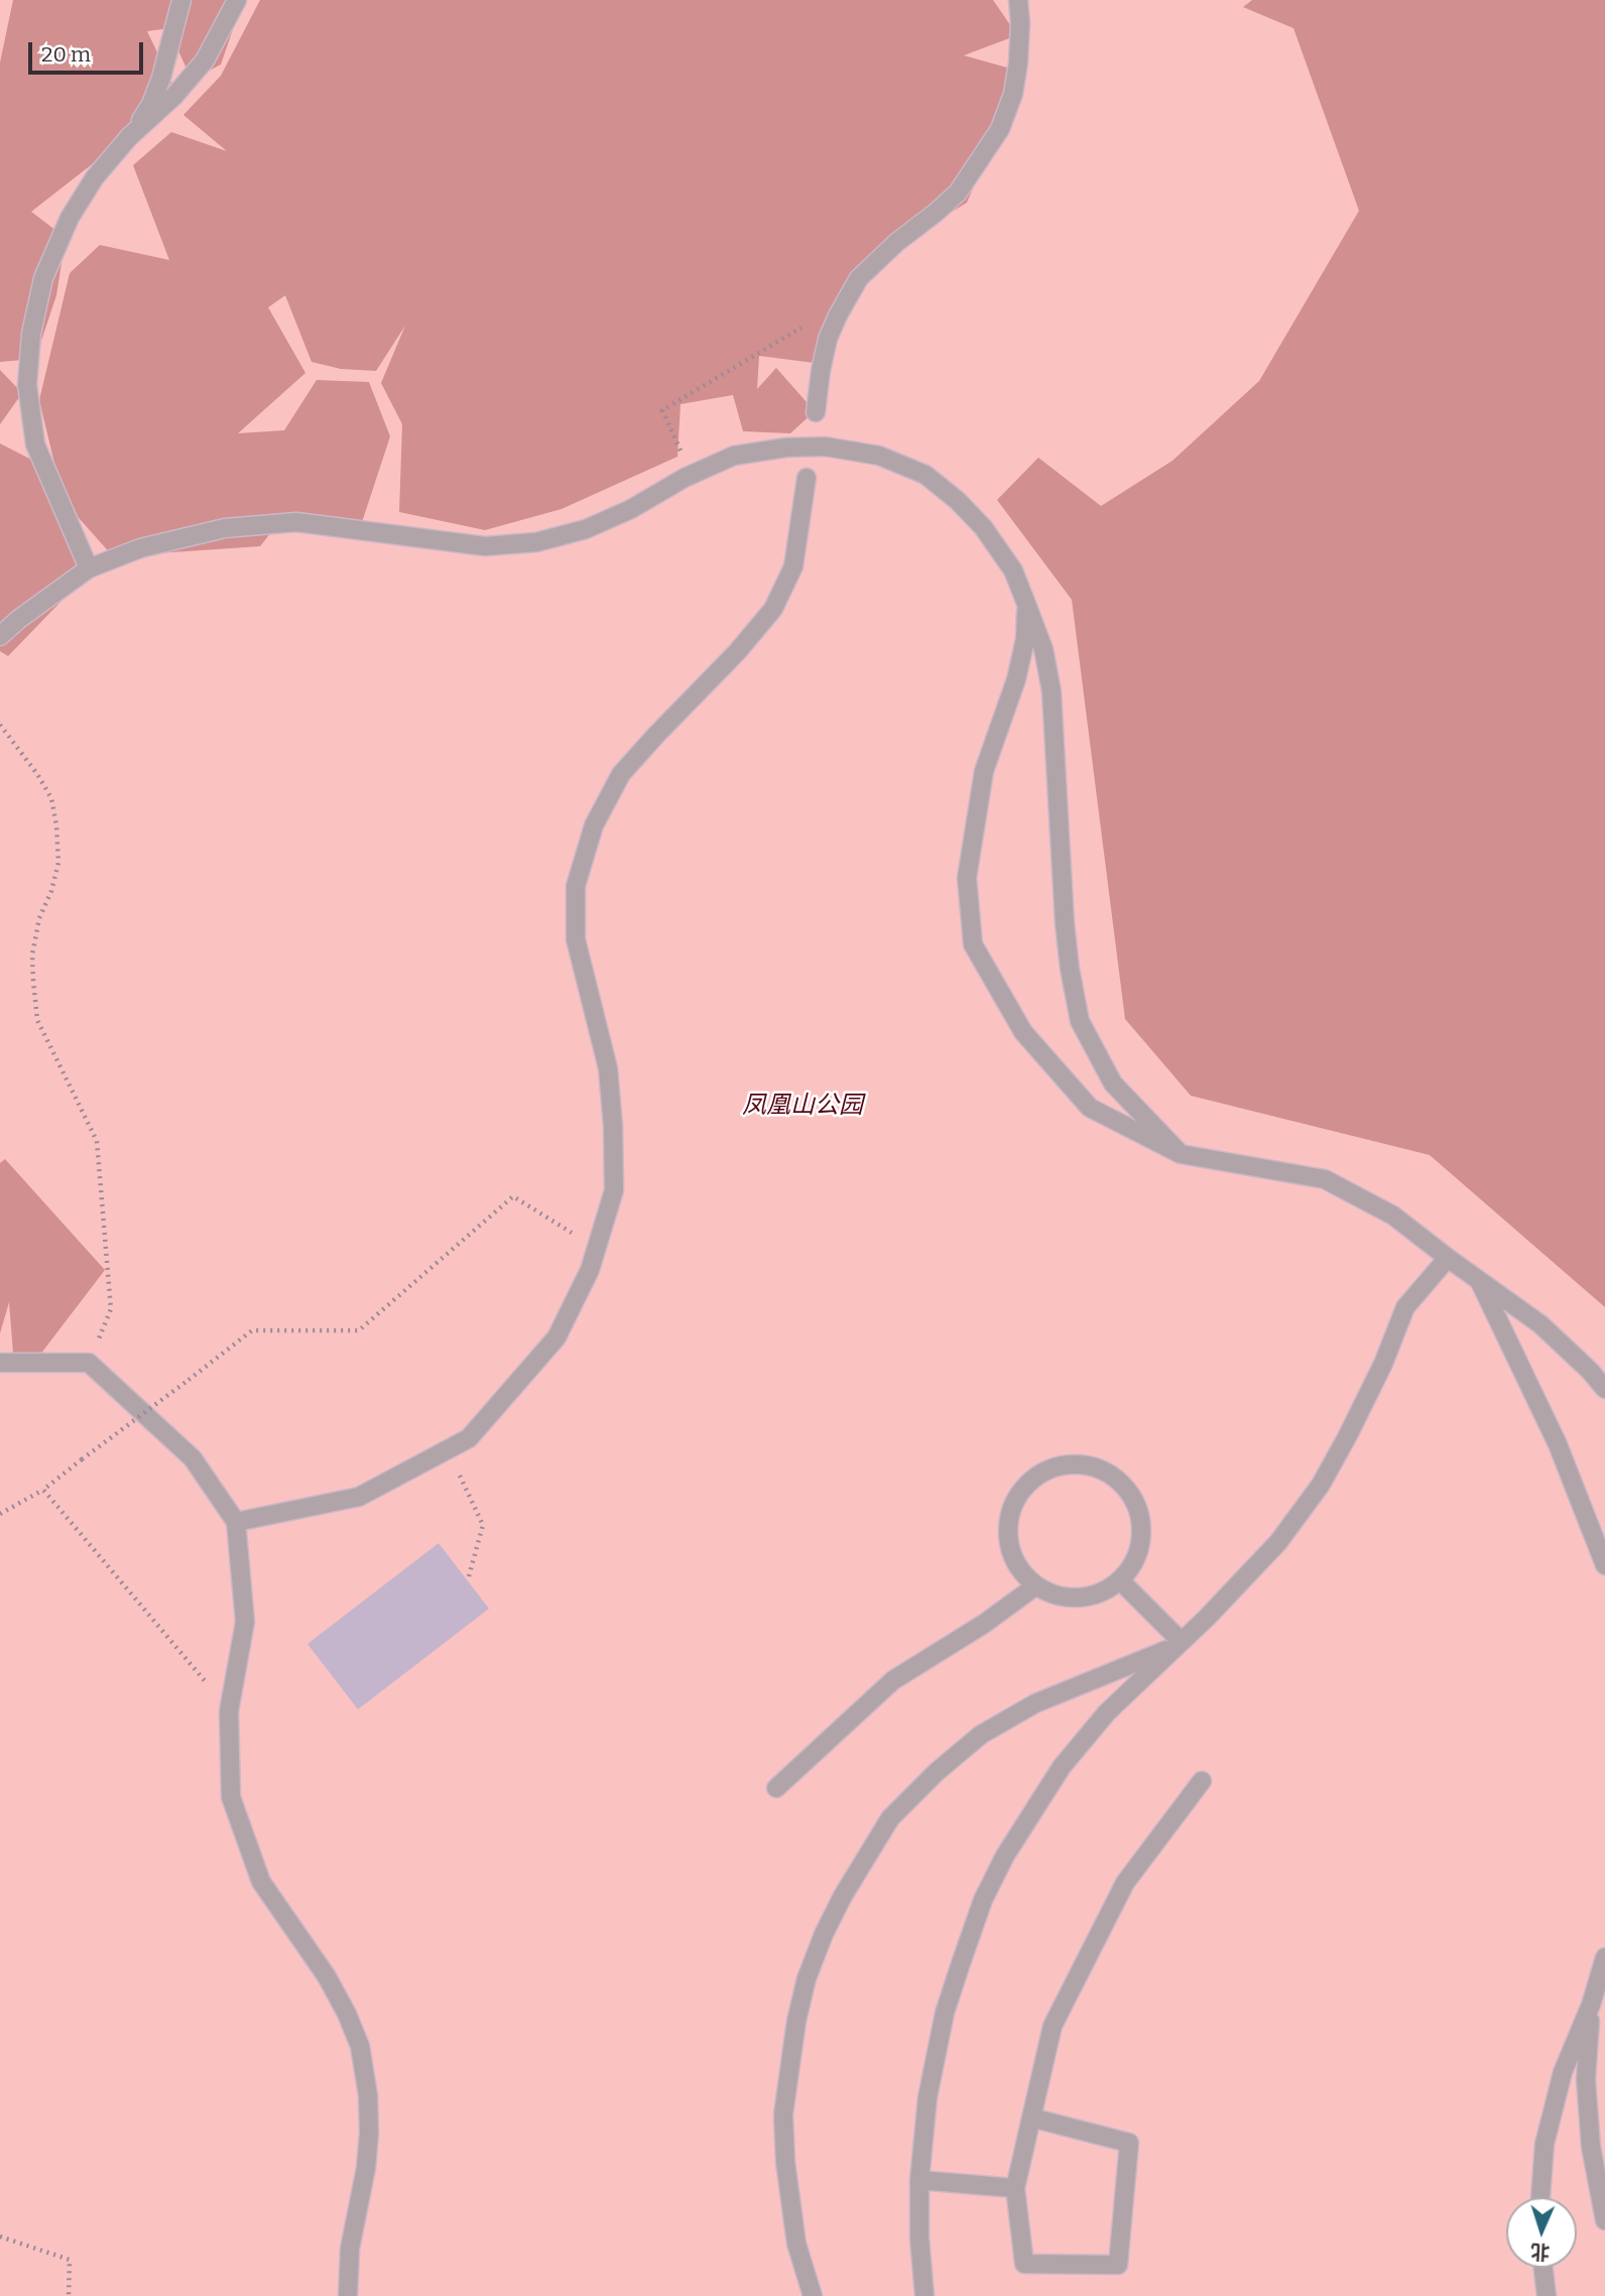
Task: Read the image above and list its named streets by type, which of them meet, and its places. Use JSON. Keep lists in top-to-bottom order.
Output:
{
  "parks": ["凤凰山公园"],
  "scale_bar": "20 m",
  "north": "bottom"
}
